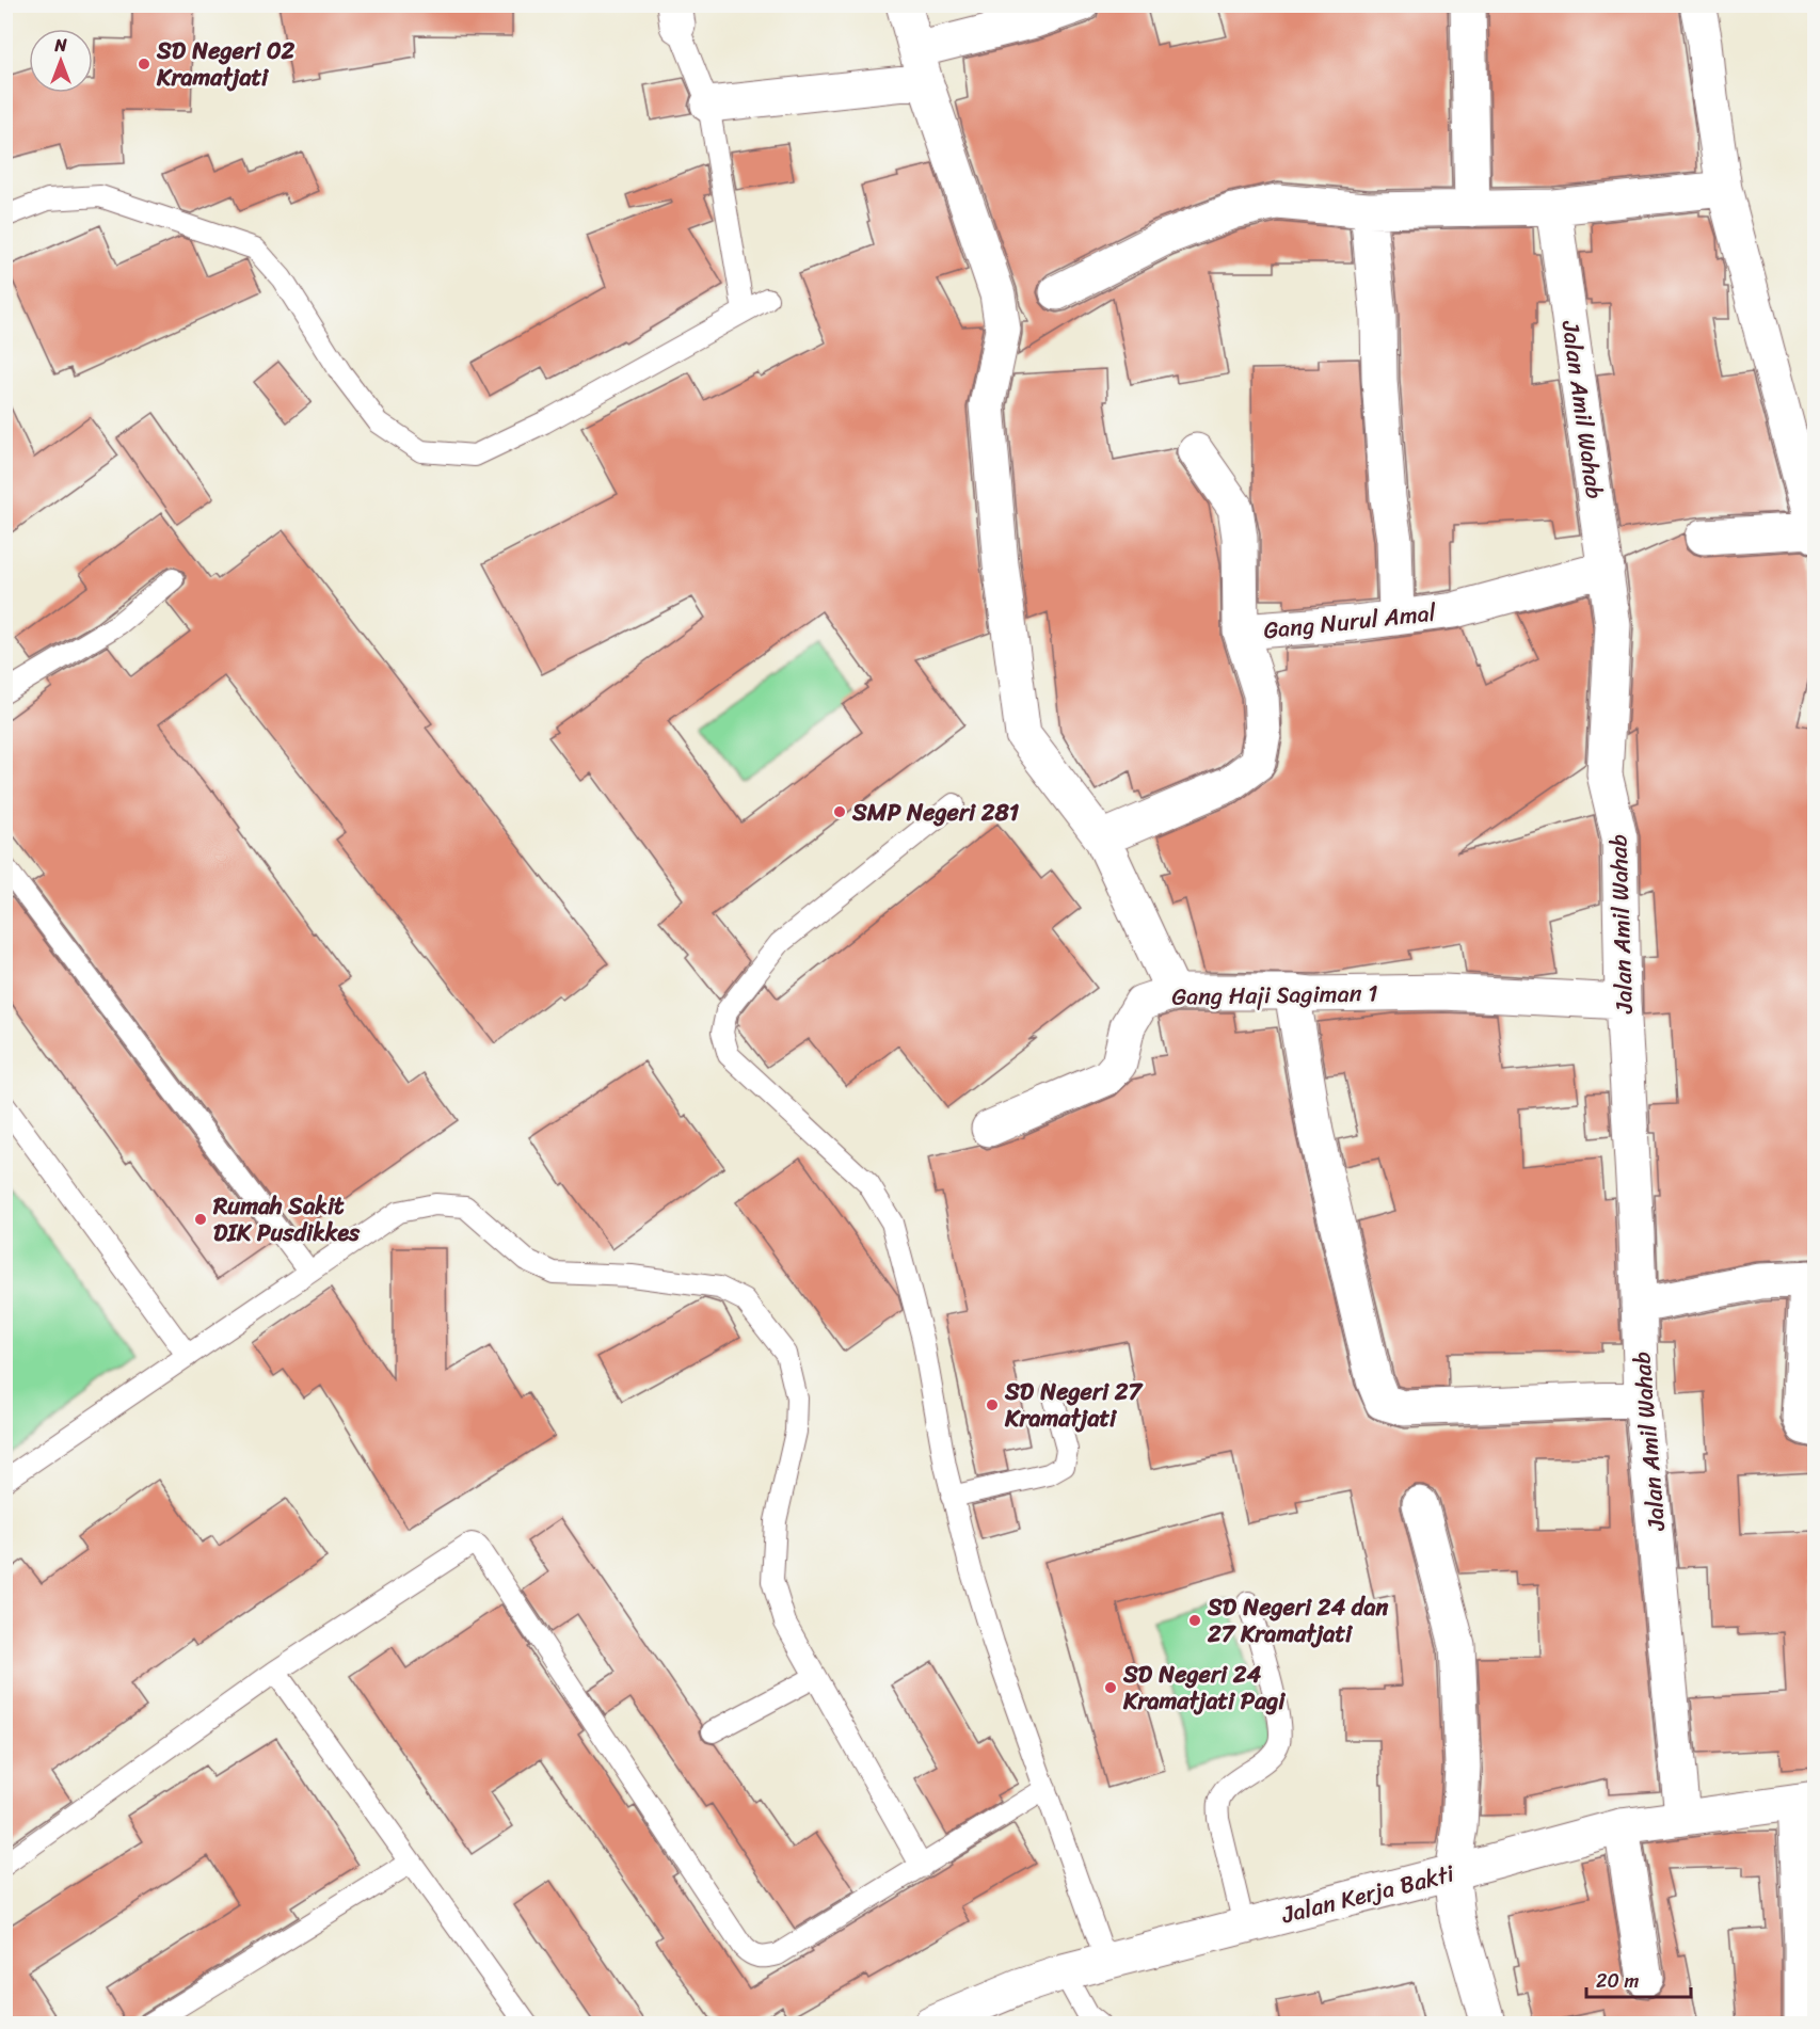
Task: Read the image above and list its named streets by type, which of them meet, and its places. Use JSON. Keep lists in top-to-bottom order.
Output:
{
  "streets": {
    "street": [
      "Jalan Amil Wahab",
      "Gang Nurul Amal",
      "Gang Haji Sagiman 1",
      "Jalan Kerja Bakti"
    ]
  },
  "crossings": [
    ["Jalan Amil Wahab", "Gang Nurul Amal"],
    ["Jalan Amil Wahab", "Gang Haji Sagiman 1"],
    ["Jalan Amil Wahab", "Jalan Kerja Bakti"]
  ],
  "places": [
    "SD Negeri 02 Kramatjati",
    "SMP Negeri 281",
    "Rumah Sakit DIK Pusdikkes",
    "SD Negeri 27 Kramatjati",
    "SD Negeri 24 dan 27 Kramatjati",
    "SD Negeri 24 Kramatjati Pagi"
  ],
  "scale_bar": "20 m",
  "north": "top"
}
